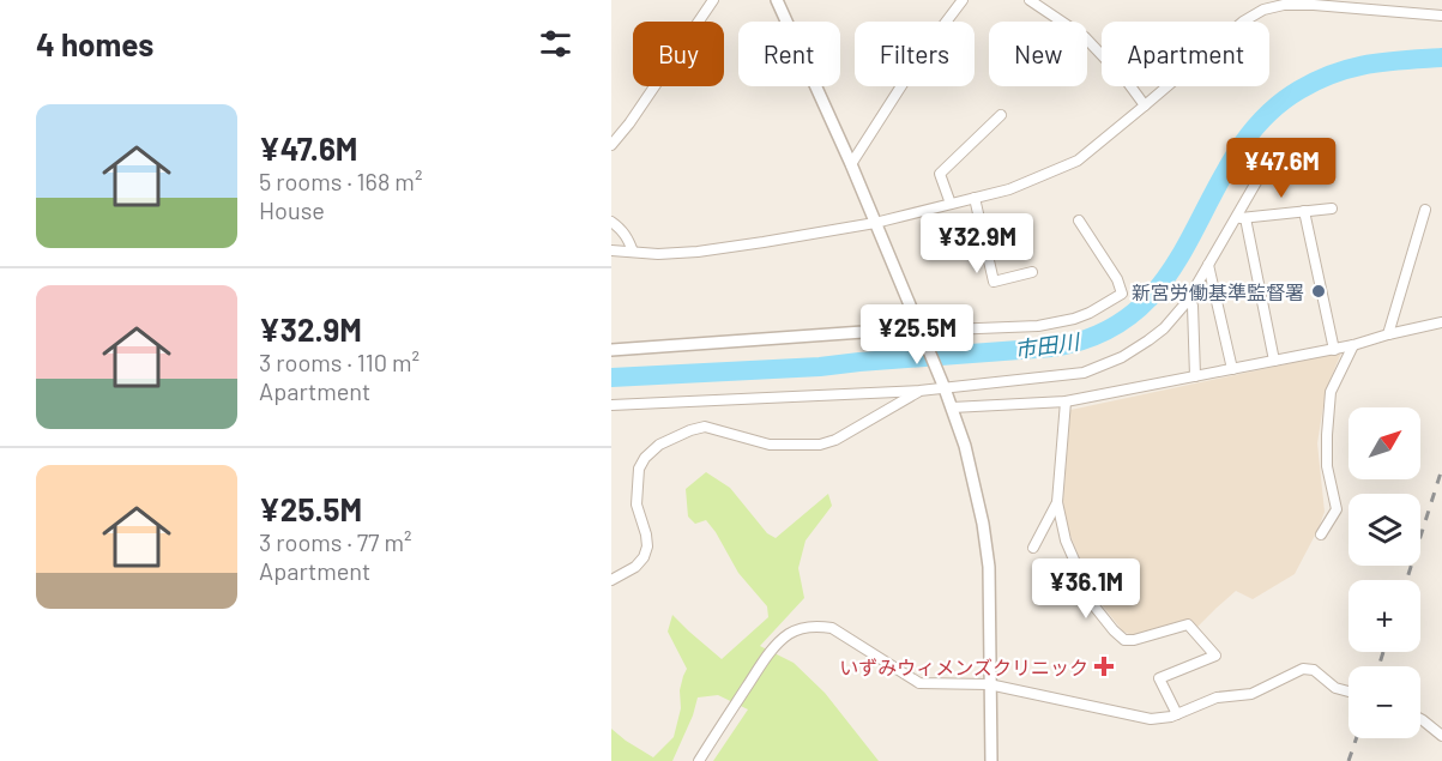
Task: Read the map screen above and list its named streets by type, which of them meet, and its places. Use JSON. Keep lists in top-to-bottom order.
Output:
{
  "water": ["市田川"],
  "places": {
    "other": ["新宮労働基準監督署"],
    "health": ["いずみウィメンズクリニック"]
  },
  "north": "top right",
  "page": {
    "heading": "4 homes",
    "chip": [
      "Buy",
      "Rent",
      "Filters",
      "New",
      "Apartment"
    ],
    "list": [
      {
        "name": "¥47.6M",
        "note": "5 rooms · 168 m² · House"
      },
      {
        "name": "¥32.9M",
        "note": "3 rooms · 110 m² · Apartment"
      },
      {
        "name": "¥25.5M",
        "note": "3 rooms · 77 m² · Apartment"
      }
    ],
    "price": [
      "¥47.6M",
      "¥32.9M",
      "¥25.5M",
      "¥36.1M"
    ],
    "map_buttons": ["+", "−"]
  }
}
